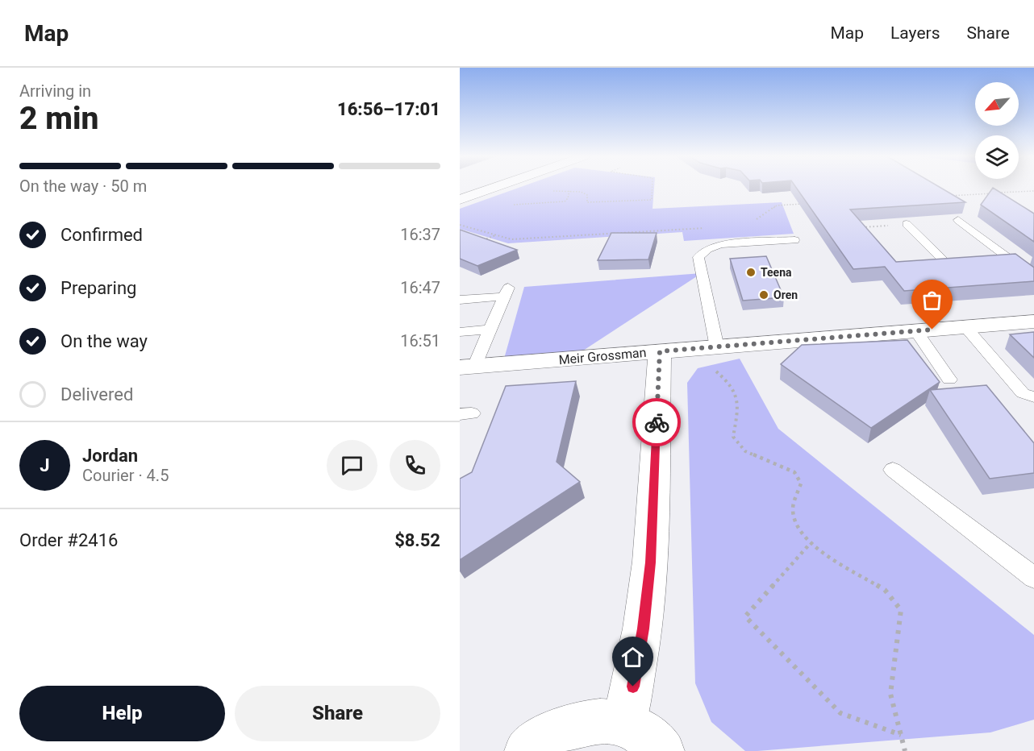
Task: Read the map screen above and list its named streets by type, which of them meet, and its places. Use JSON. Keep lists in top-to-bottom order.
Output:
{
  "streets": {
    "street": ["Meir Grossman"]
  },
  "places": ["Teena", "Oren"],
  "north": "bottom left",
  "page": {
    "header": "Map",
    "nav": ["Map", "Layers", "Share"],
    "heading": ["2 min", "Arriving in", "16:56–17:01"],
    "panel": [
      "Jordan",
      "Courier · 4.5",
      "Order #2416",
      "$8.52"
    ],
    "bar": "On the way · 50 m",
    "list": [
      ["Confirmed", "16:37"],
      ["Preparing", "16:47"],
      ["On the way", "16:51"],
      "Delivered"
    ],
    "round": "J",
    "buttons": ["Help", "Share"]
  }
}
